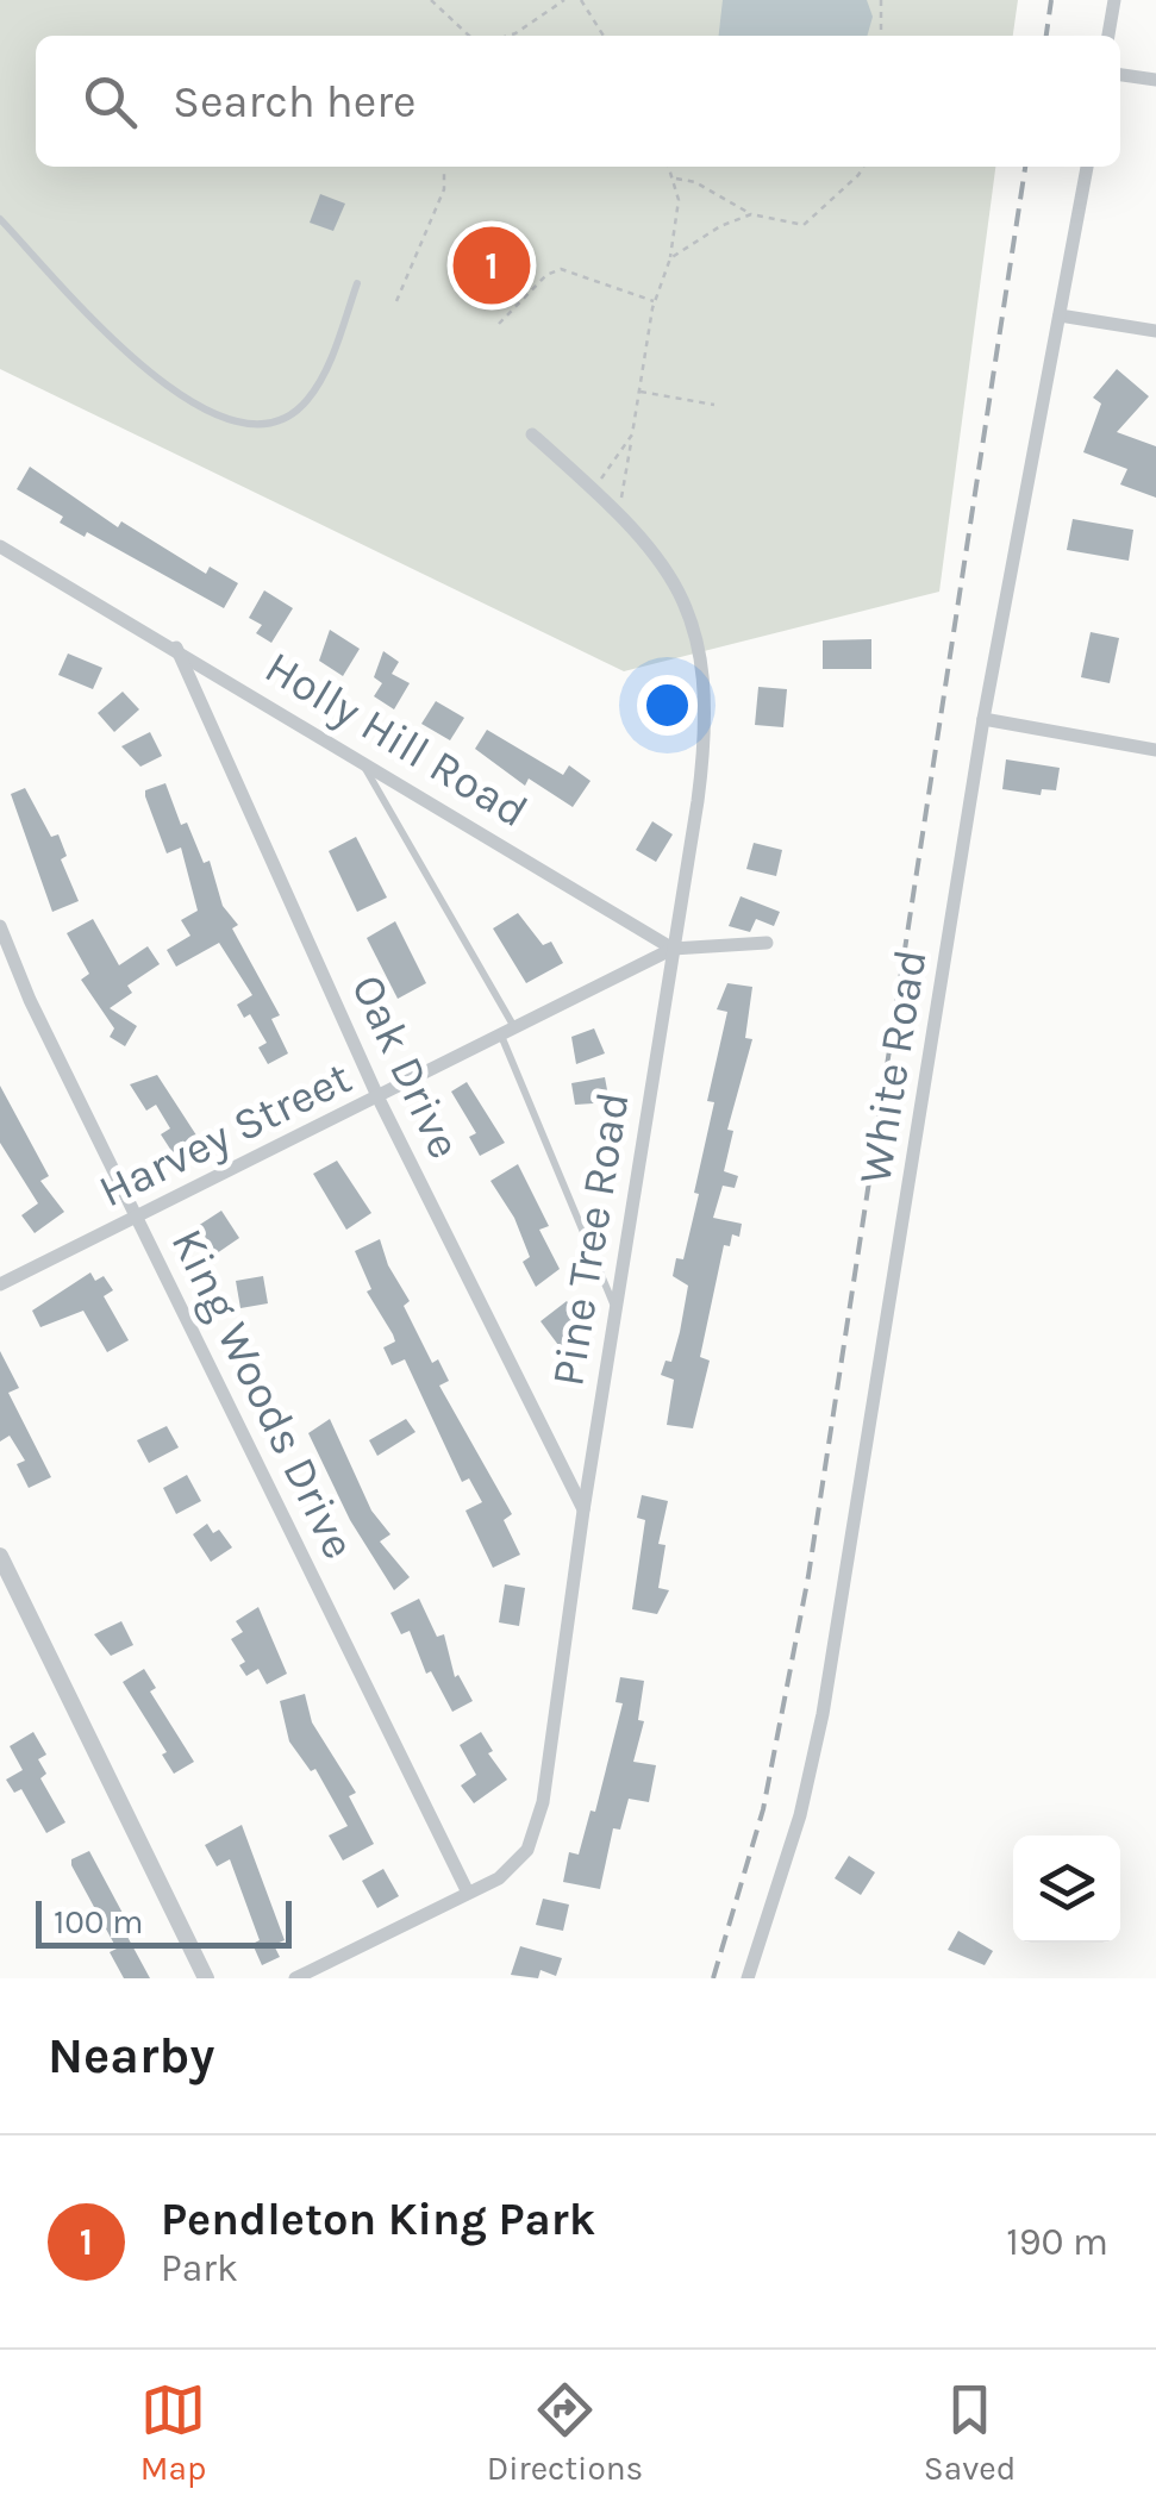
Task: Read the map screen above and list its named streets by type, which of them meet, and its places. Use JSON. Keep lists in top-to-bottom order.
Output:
{
  "streets": {
    "street": [
      "Holly Hill Road",
      "Oak Drive",
      "White Road",
      "Harvey Street",
      "Pine Tree Road",
      "King Woods Drive"
    ]
  },
  "crossings": [
    ["Holly Hill Road", "Oak Drive"],
    ["Holly Hill Road", "Harvey Street"],
    ["Holly Hill Road", "Pine Tree Road"],
    ["Oak Drive", "Harvey Street"],
    ["Oak Drive", "Pine Tree Road"],
    ["Harvey Street", "Pine Tree Road"],
    ["Harvey Street", "King Woods Drive"],
    ["Pine Tree Road", "King Woods Drive"]
  ],
  "scale_bar": "100 m",
  "page": {
    "search": "Search here",
    "pins": "1",
    "scale": "100 m",
    "heading": "Nearby",
    "list": [
      {
        "mark": "1",
        "name": "Pendleton King Park",
        "note": "Park",
        "value": "190 m"
      }
    ],
    "nav": ["Map", "Directions", "Saved"]
  }
}
